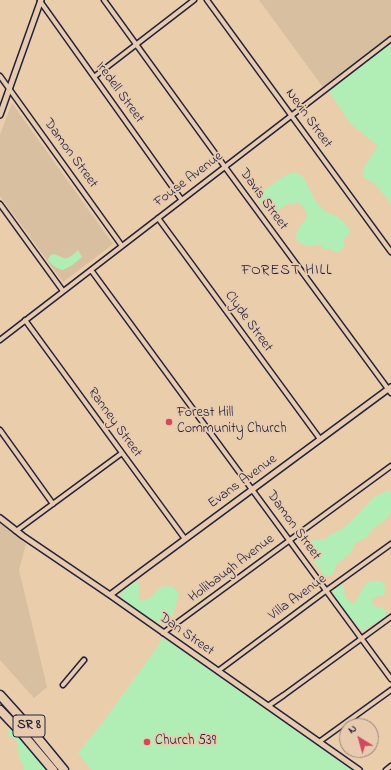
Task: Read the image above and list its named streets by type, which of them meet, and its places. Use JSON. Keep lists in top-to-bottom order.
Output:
{
  "streets": {
    "highway": ["SR 8"],
    "street": [
      "Iredell Street",
      "Nevin Street",
      "Damon Street",
      "Fouse Avenue",
      "Davis Street",
      "Clyde Street",
      "Ranney Street",
      "Evans Avenue",
      "Hollibaugh Avenue",
      "Villa Avenue",
      "Dan Street"
    ]
  },
  "crossings": [
    ["Iredell Street", "Fouse Avenue"],
    ["Nevin Street", "Fouse Avenue"],
    ["Damon Street", "Fouse Avenue"],
    ["Damon Street", "Evans Avenue"],
    ["Damon Street", "Hollibaugh Avenue"],
    ["Damon Street", "Villa Avenue"],
    ["Fouse Avenue", "Davis Street"],
    ["Fouse Avenue", "Clyde Street"],
    ["Fouse Avenue", "Ranney Street"],
    ["Davis Street", "Evans Avenue"],
    ["Clyde Street", "Evans Avenue"],
    ["Ranney Street", "Evans Avenue"],
    ["Evans Avenue", "Dan Street"],
    ["Hollibaugh Avenue", "Dan Street"],
    ["Villa Avenue", "Dan Street"]
  ],
  "districts": ["FOREST HILL"],
  "places": ["Forest Hill Community Church", "Church 539"],
  "north": "top left"
}
